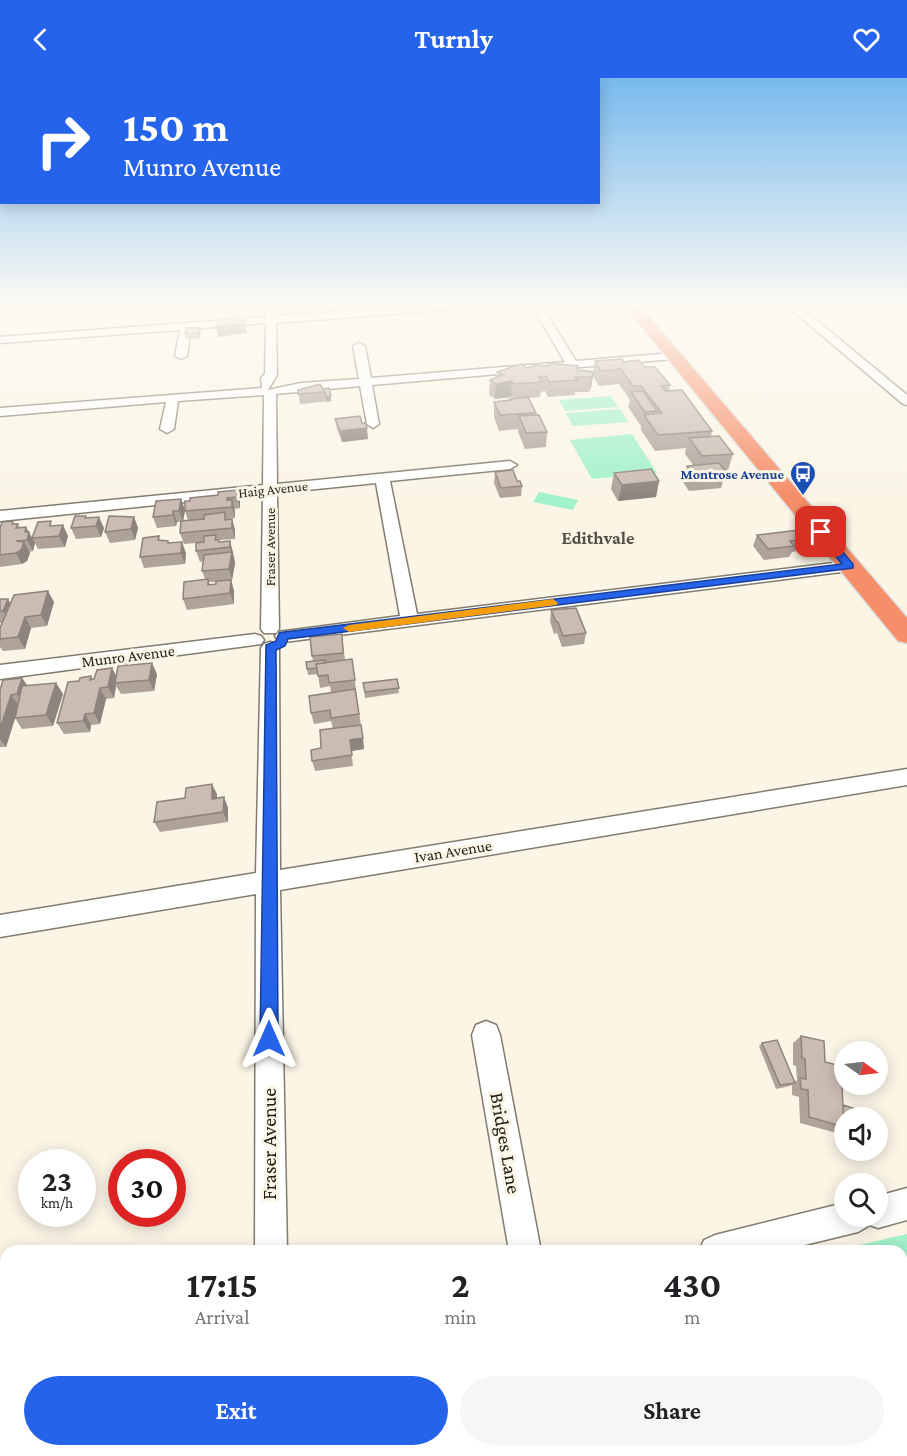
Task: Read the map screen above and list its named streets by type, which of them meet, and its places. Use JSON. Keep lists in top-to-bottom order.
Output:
{
  "streets": {
    "street": [
      "Haig Avenue",
      "Fraser Avenue",
      "Munro Avenue",
      "Ivan Avenue",
      "Bridges Lane"
    ]
  },
  "crossings": [
    ["Haig Avenue", "Fraser Avenue"],
    ["Fraser Avenue", "Munro Avenue"],
    ["Fraser Avenue", "Ivan Avenue"]
  ],
  "districts": ["Edithvale"],
  "places": {
    "bus stop": ["Montrose Avenue"]
  },
  "north": "right",
  "page": {
    "header": "Turnly",
    "turn": ["150 m", "Munro Avenue"],
    "speed": "23 km/h",
    "limit": "30",
    "eta": [
      "17:15",
      "Arrival",
      "2",
      "min",
      "430",
      "m"
    ],
    "buttons": ["Exit", "Share"]
  }
}
